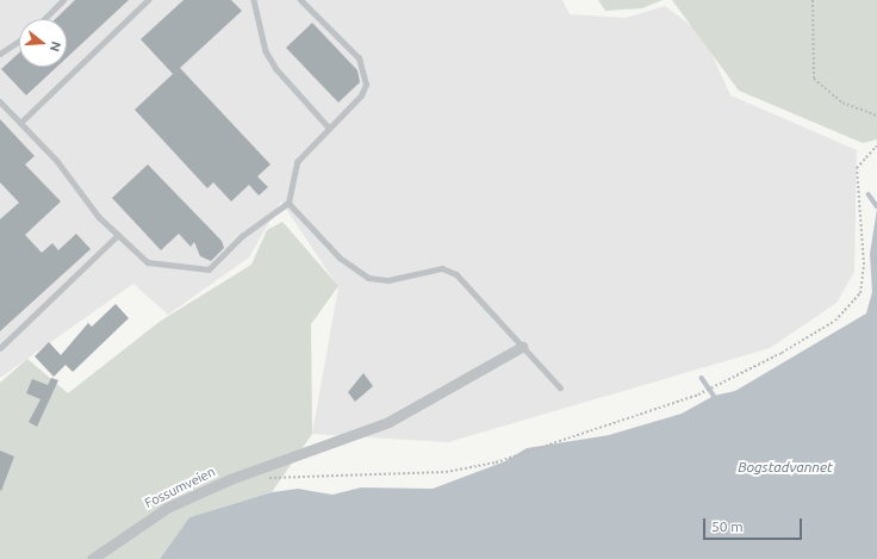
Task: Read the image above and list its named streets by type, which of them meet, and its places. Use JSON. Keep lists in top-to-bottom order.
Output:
{
  "streets": {
    "street": ["Fossumveien"]
  },
  "water": ["Bogstadvannet"],
  "scale_bar": "50 m",
  "north": "right"
}
